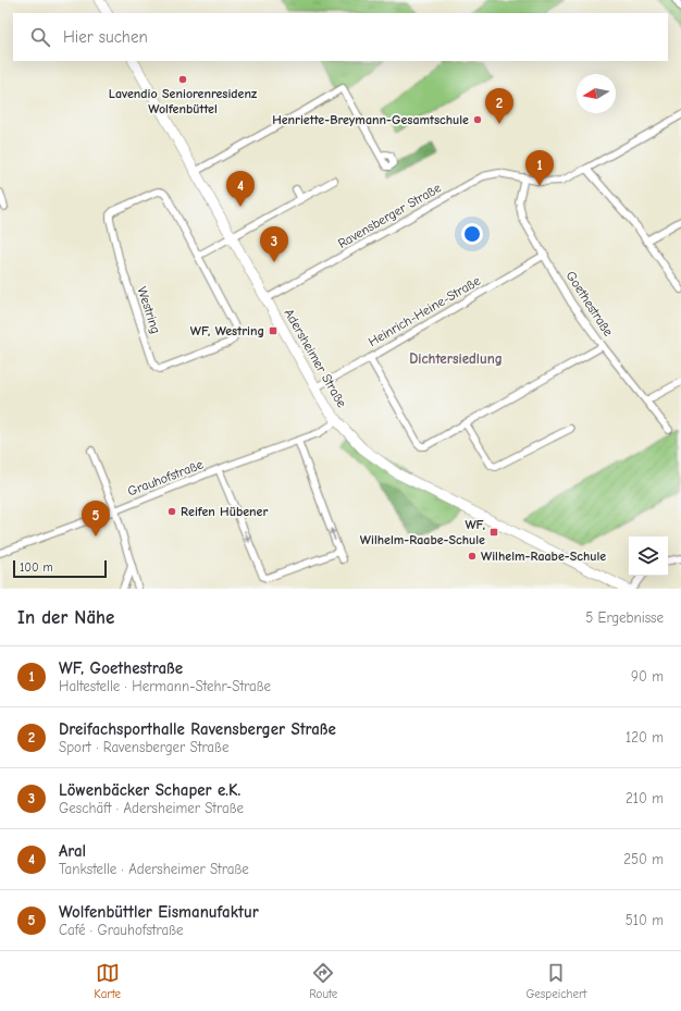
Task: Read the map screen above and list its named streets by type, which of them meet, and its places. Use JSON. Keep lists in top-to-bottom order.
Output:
{
  "streets": {
    "main road": ["Adersheimer Straße"],
    "street": [
      "Ravensberger Straße",
      "Goethestraße",
      "Westring",
      "Heinrich-Heine-Straße",
      "Grauhofstraße"
    ]
  },
  "crossings": [
    ["Ravensberger Straße", "Goethestraße"],
    ["Ravensberger Straße", "Adersheimer Straße"],
    ["Goethestraße", "Heinrich-Heine-Straße"],
    ["Heinrich-Heine-Straße", "Adersheimer Straße"],
    ["Adersheimer Straße", "Grauhofstraße"]
  ],
  "districts": ["Dichtersiedlung"],
  "places": {
    "other": [
      "Lavendio Seniorenresidenz Wolfenbüttel",
      "Henriette-Breymann-Gesamtschule",
      "Reifen Hübener",
      "Wilhelm-Raabe-Schule"
    ],
    "transit": ["WF, Westring", "WF, Wilhelm-Raabe-Schule"]
  },
  "scale_bar": "100 m",
  "north": "left",
  "page": {
    "search": "Hier suchen",
    "pins": [
      "2",
      "1",
      "4",
      "3",
      "5"
    ],
    "scale": "100 m",
    "heading": ["In der Nähe", "5 Ergebnisse"],
    "list": [
      {
        "mark": "1",
        "name": "WF, Goethestraße",
        "note": "Haltestelle · Hermann-Stehr-Straße",
        "value": "90 m"
      },
      {
        "mark": "2",
        "name": "Dreifachsporthalle Ravensberger Straße",
        "note": "Sport · Ravensberger Straße",
        "value": "120 m"
      },
      {
        "mark": "3",
        "name": "Löwenbäcker Schaper e.K.",
        "note": "Geschäft · Adersheimer Straße",
        "value": "210 m"
      },
      {
        "mark": "4",
        "name": "Aral",
        "note": "Tankstelle · Adersheimer Straße",
        "value": "250 m"
      },
      {
        "mark": "5",
        "name": "Wolfenbüttler Eismanufaktur",
        "note": "Café · Grauhofstraße",
        "value": "510 m"
      }
    ],
    "nav": ["Karte", "Route", "Gespeichert"]
  }
}
